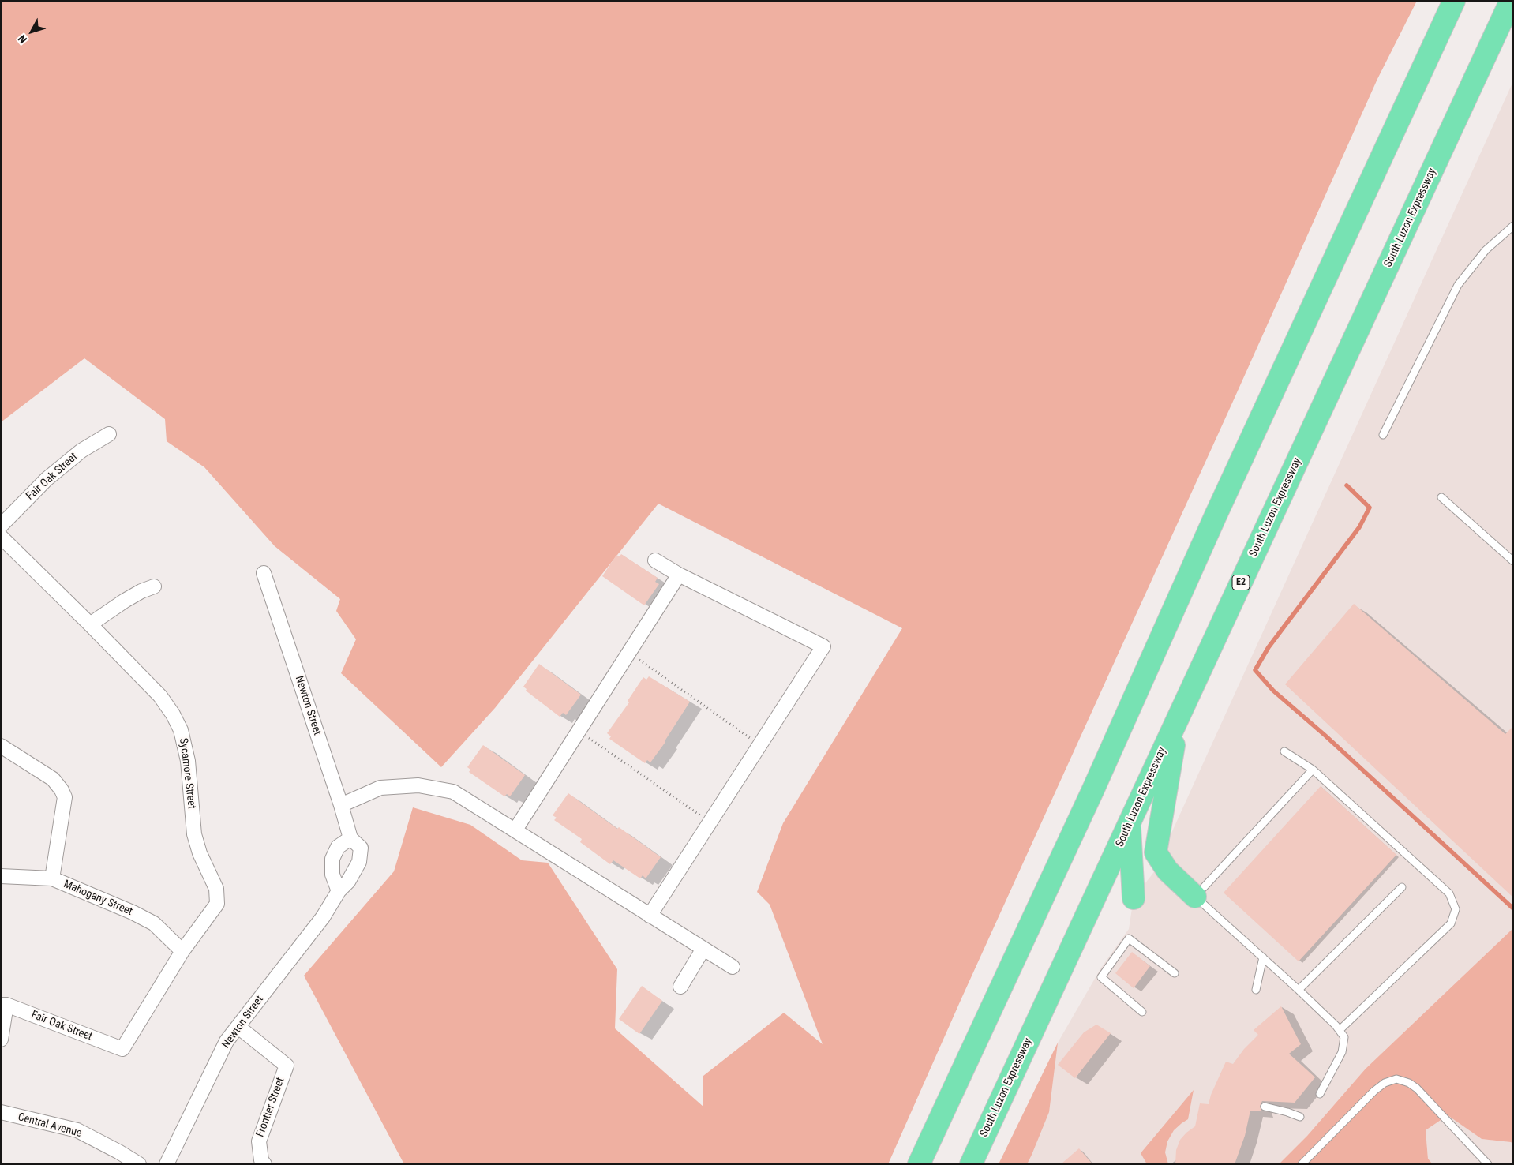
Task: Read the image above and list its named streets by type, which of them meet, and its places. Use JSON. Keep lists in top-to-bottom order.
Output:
{
  "streets": {
    "highway": ["South Luzon Expressway", "E2"],
    "street": [
      "Fair Oak Street",
      "Newton Street",
      "Sycamore Street",
      "Mahogany Street",
      "Frontier Street",
      "Central Avenue"
    ]
  },
  "crossings": [
    ["Fair Oak Street", "Sycamore Street"],
    ["Newton Street", "Frontier Street"],
    ["Sycamore Street", "Mahogany Street"]
  ],
  "north": "bottom left"
}
